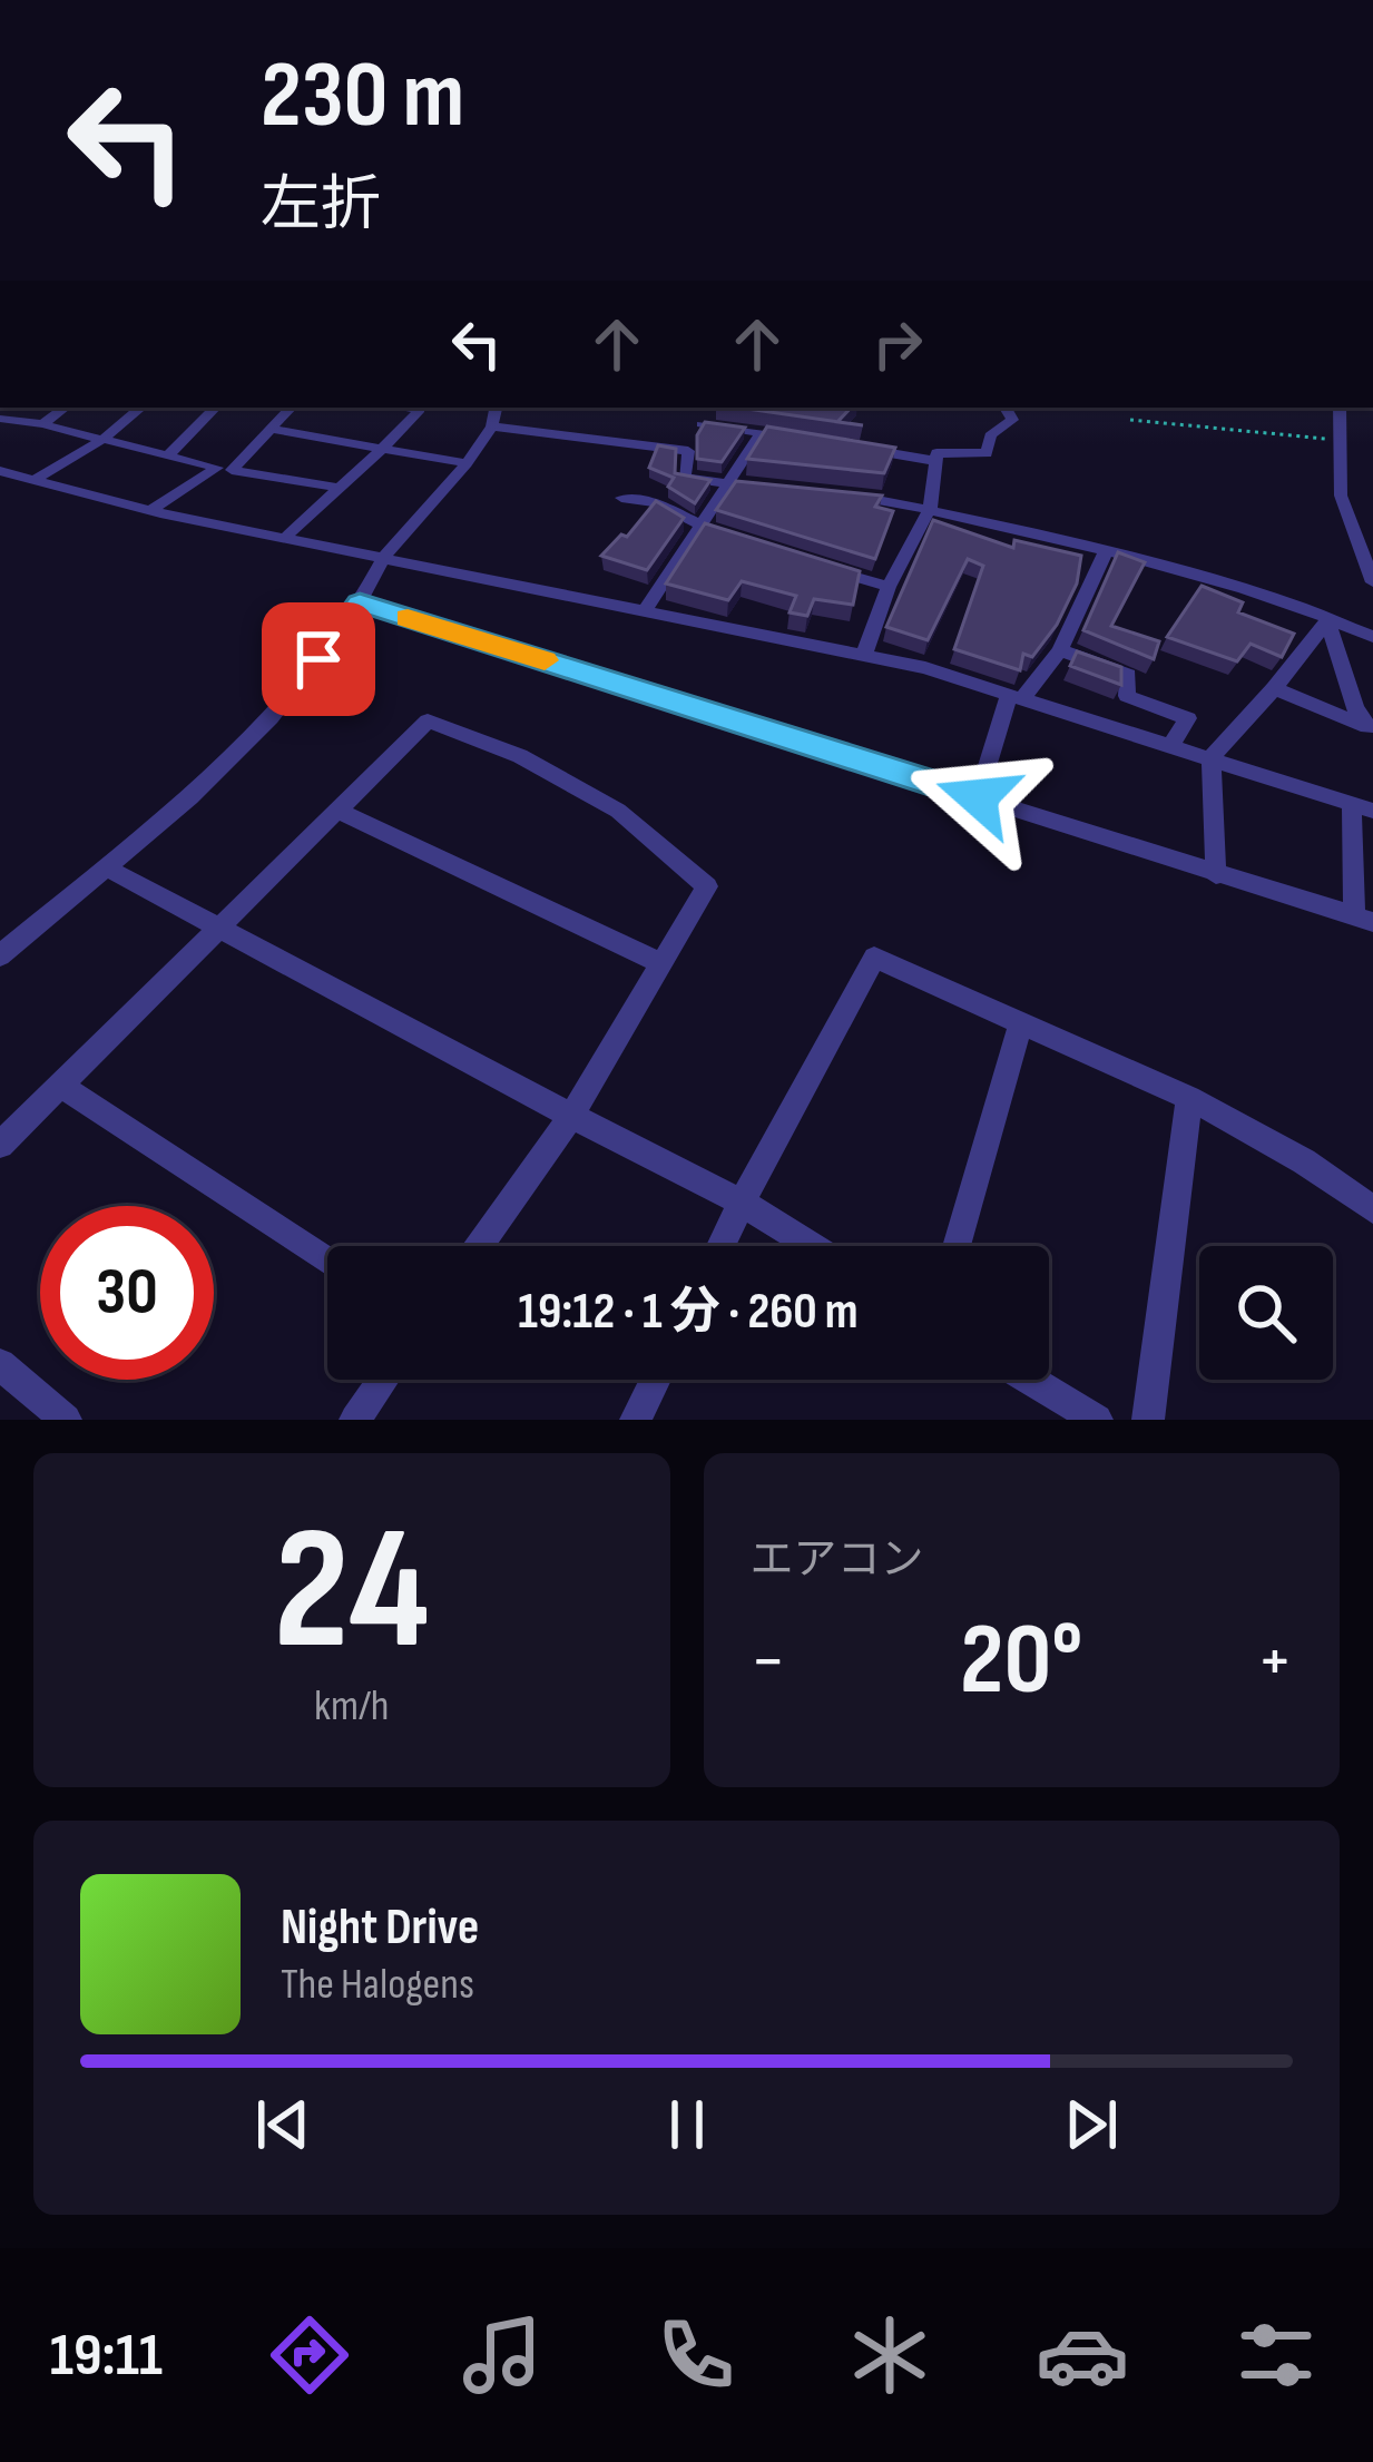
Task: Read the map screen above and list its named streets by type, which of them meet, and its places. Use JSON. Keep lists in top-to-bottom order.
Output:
{
  "page": {
    "turn": ["230 m", "左折"],
    "limit": "30",
    "trip": "19:12 · 1 分 · 260 m",
    "tile": [
      ["24", "km/h"],
      "エアコン"
    ],
    "heat": ["−", "20°", "+"],
    "song": ["Night Drive", "The Halogens"],
    "tabs": "19:11"
  }
}
